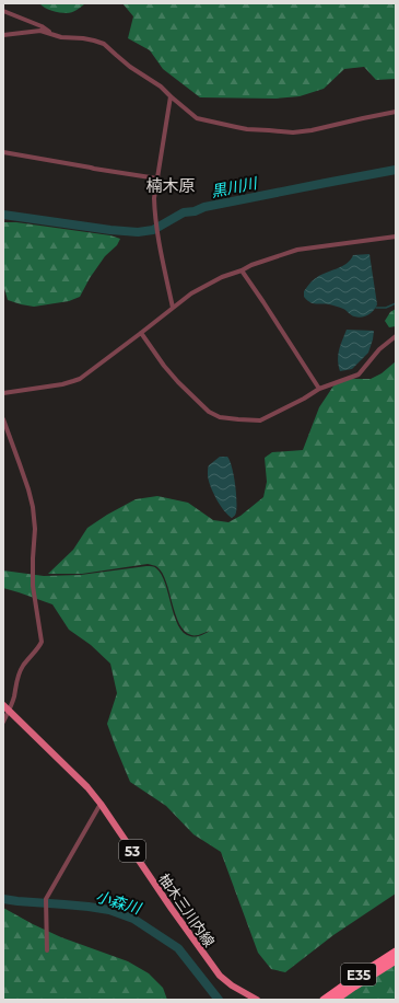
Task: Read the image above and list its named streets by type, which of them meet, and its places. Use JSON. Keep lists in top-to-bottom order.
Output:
{
  "streets": {
    "highway": ["E35"],
    "main road": ["53", "柚木三川内線"]
  },
  "districts": ["楠木原"],
  "water": ["黒川川", "小森川"]
}
